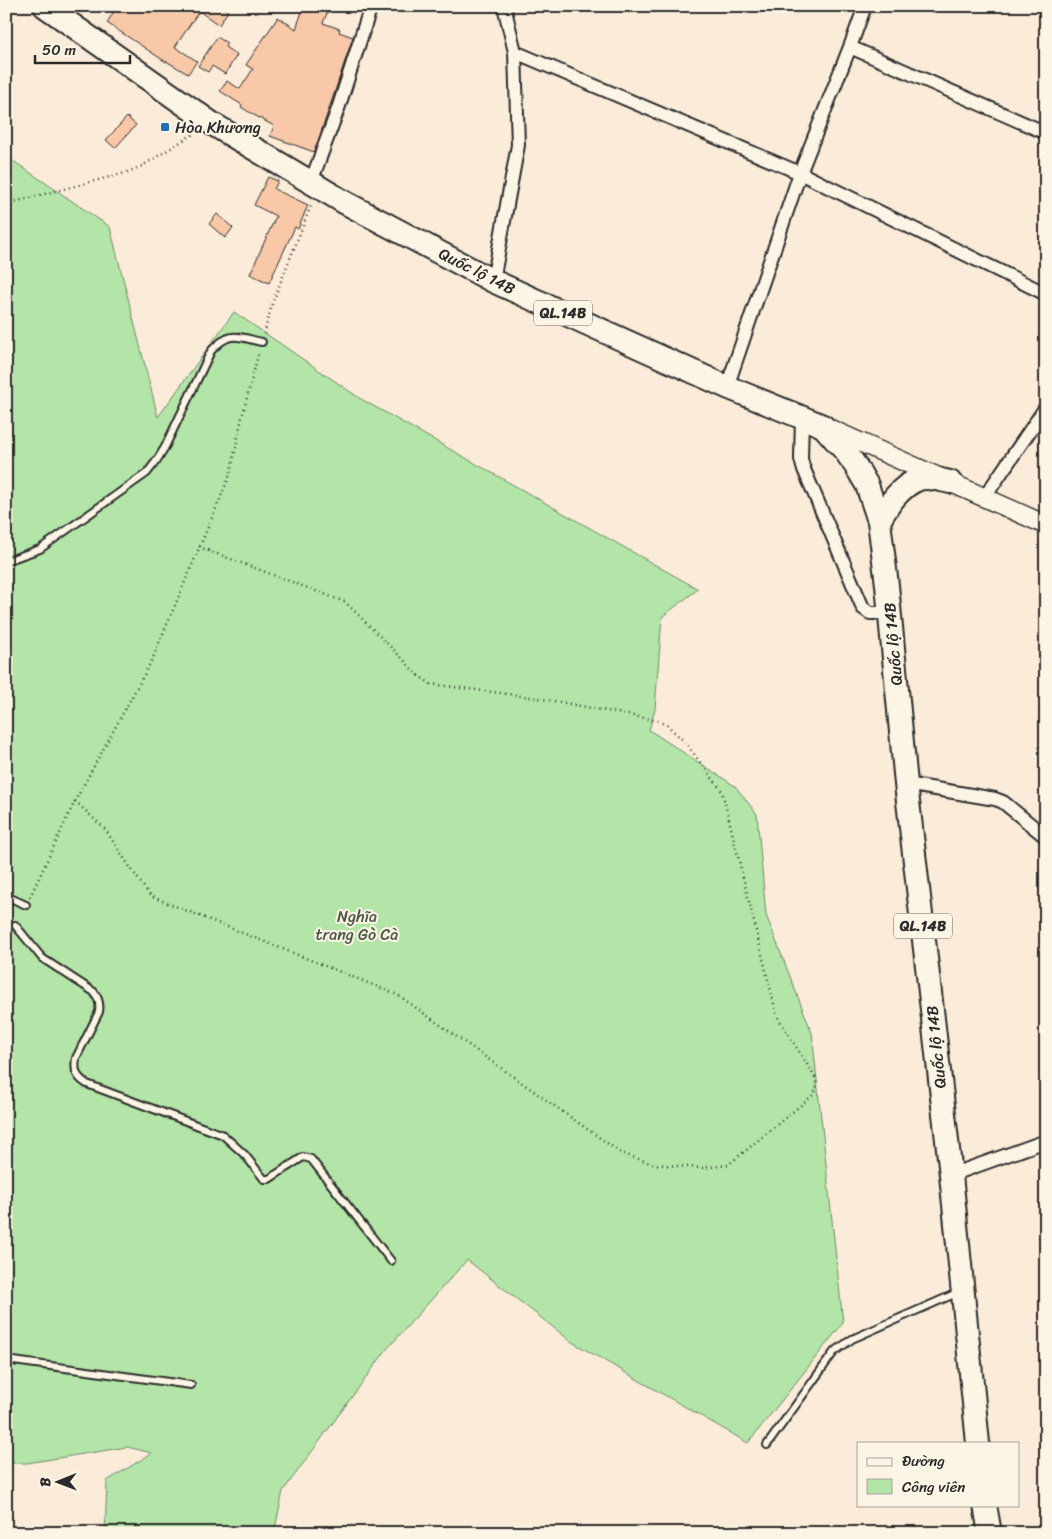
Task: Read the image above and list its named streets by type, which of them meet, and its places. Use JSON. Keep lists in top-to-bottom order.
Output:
{
  "streets": {
    "highway": ["Quốc lộ 14B", "QL.14B"]
  },
  "crossings": [
    ["Quốc lộ 14B", "QL.14B"]
  ],
  "parks": ["Nghĩa trang Gò Cà"],
  "places": {
    "transit": ["Hòa Khương"]
  },
  "legend": ["Đường", "Công viên"],
  "scale_bar": "50 m",
  "north": "left"
}
